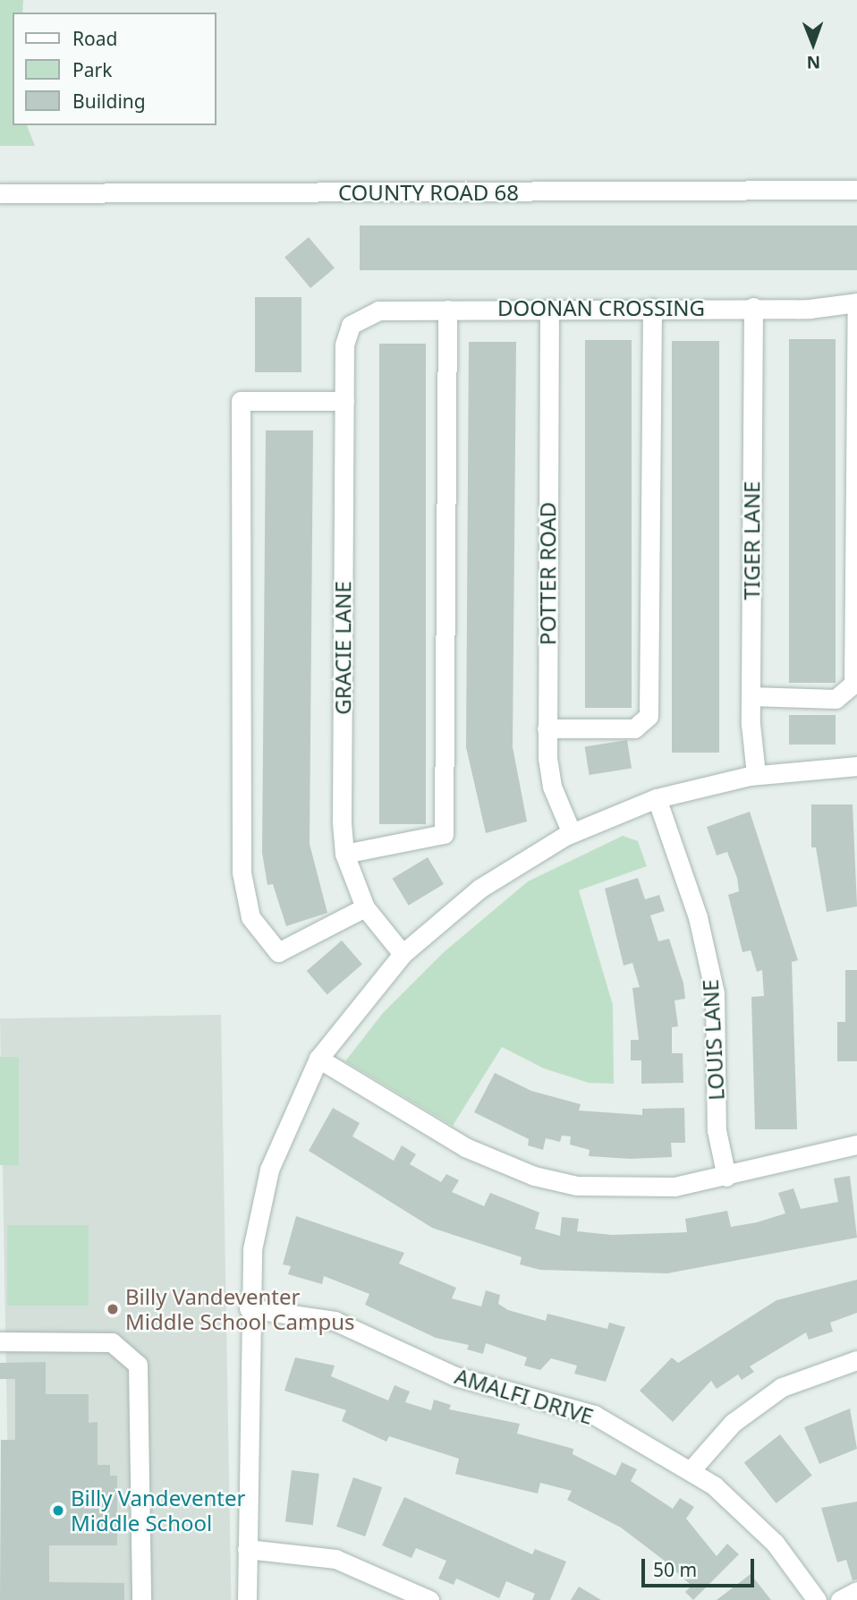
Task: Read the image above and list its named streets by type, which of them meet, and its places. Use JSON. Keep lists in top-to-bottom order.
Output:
{
  "streets": {
    "street": [
      "COUNTY ROAD 68",
      "DOONAN CROSSING",
      "TIGER LANE",
      "POTTER ROAD",
      "GRACIE LANE",
      "LOUIS LANE",
      "AMALFI DRIVE"
    ]
  },
  "crossings": [
    ["DOONAN CROSSING", "TIGER LANE"],
    ["DOONAN CROSSING", "POTTER ROAD"],
    ["DOONAN CROSSING", "GRACIE LANE"]
  ],
  "places": ["Billy Vandeventer Middle School Campus", "Billy Vandeventer Middle School"],
  "legend": ["Road", "Park", "Building"],
  "scale_bar": "50 m",
  "north": "bottom"
}
